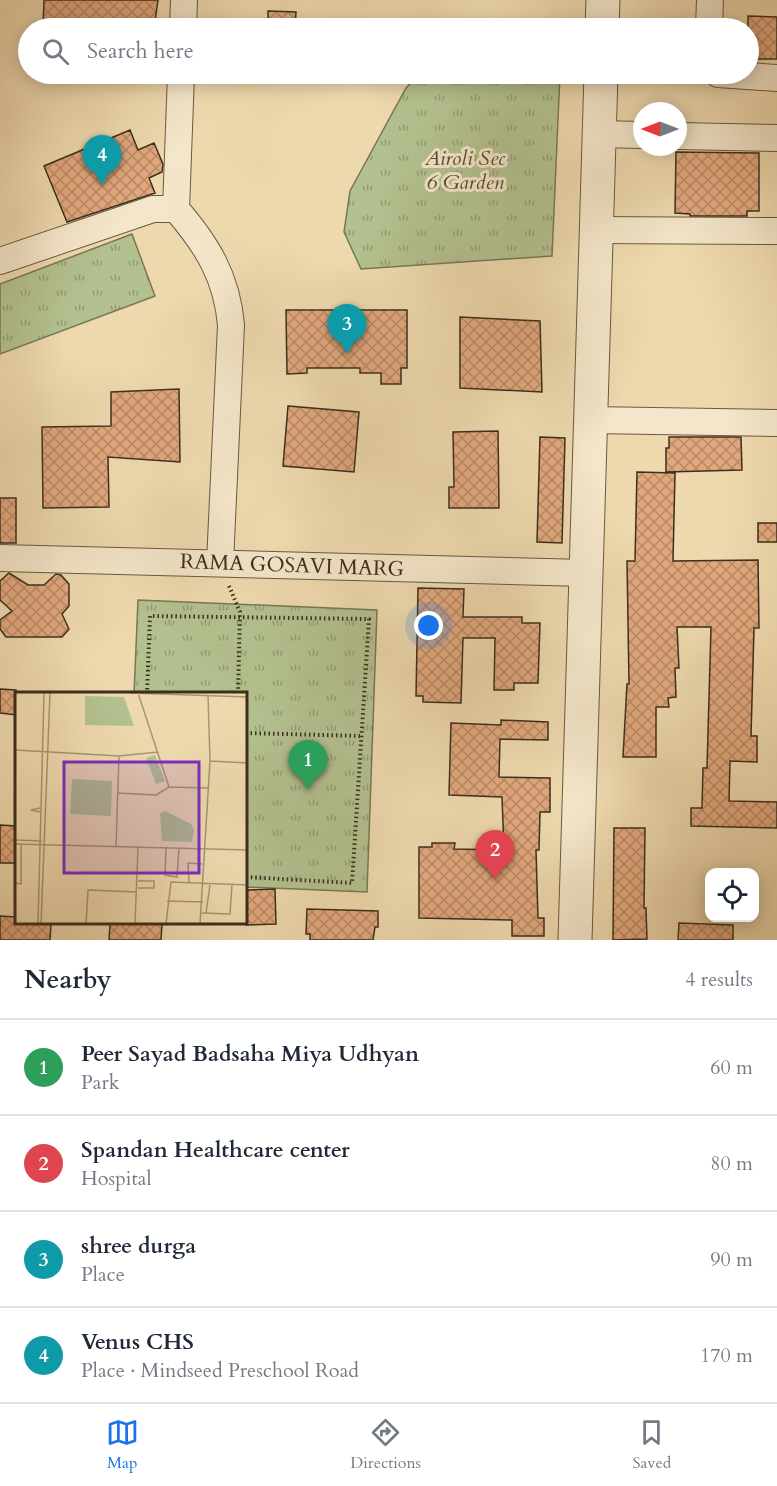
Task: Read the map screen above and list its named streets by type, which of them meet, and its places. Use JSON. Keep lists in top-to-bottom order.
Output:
{
  "streets": {
    "street": ["RAMA GOSAVI MARG"]
  },
  "parks": ["Airoli Sec 6 Garden"],
  "north": "left",
  "page": {
    "search": "Search here",
    "pins": [
      "4",
      "3",
      "1",
      "2"
    ],
    "heading": ["Nearby", "4 results"],
    "list": [
      {
        "mark": "1",
        "name": "Peer Sayad Badsaha Miya Udhyan",
        "note": "Park",
        "value": "60 m"
      },
      {
        "mark": "2",
        "name": "Spandan Healthcare center",
        "note": "Hospital",
        "value": "80 m"
      },
      {
        "mark": "3",
        "name": "shree durga",
        "note": "Place",
        "value": "90 m"
      },
      {
        "mark": "4",
        "name": "Venus CHS",
        "note": "Place · Mindseed Preschool Road",
        "value": "170 m"
      }
    ],
    "nav": ["Map", "Directions", "Saved"]
  }
}
